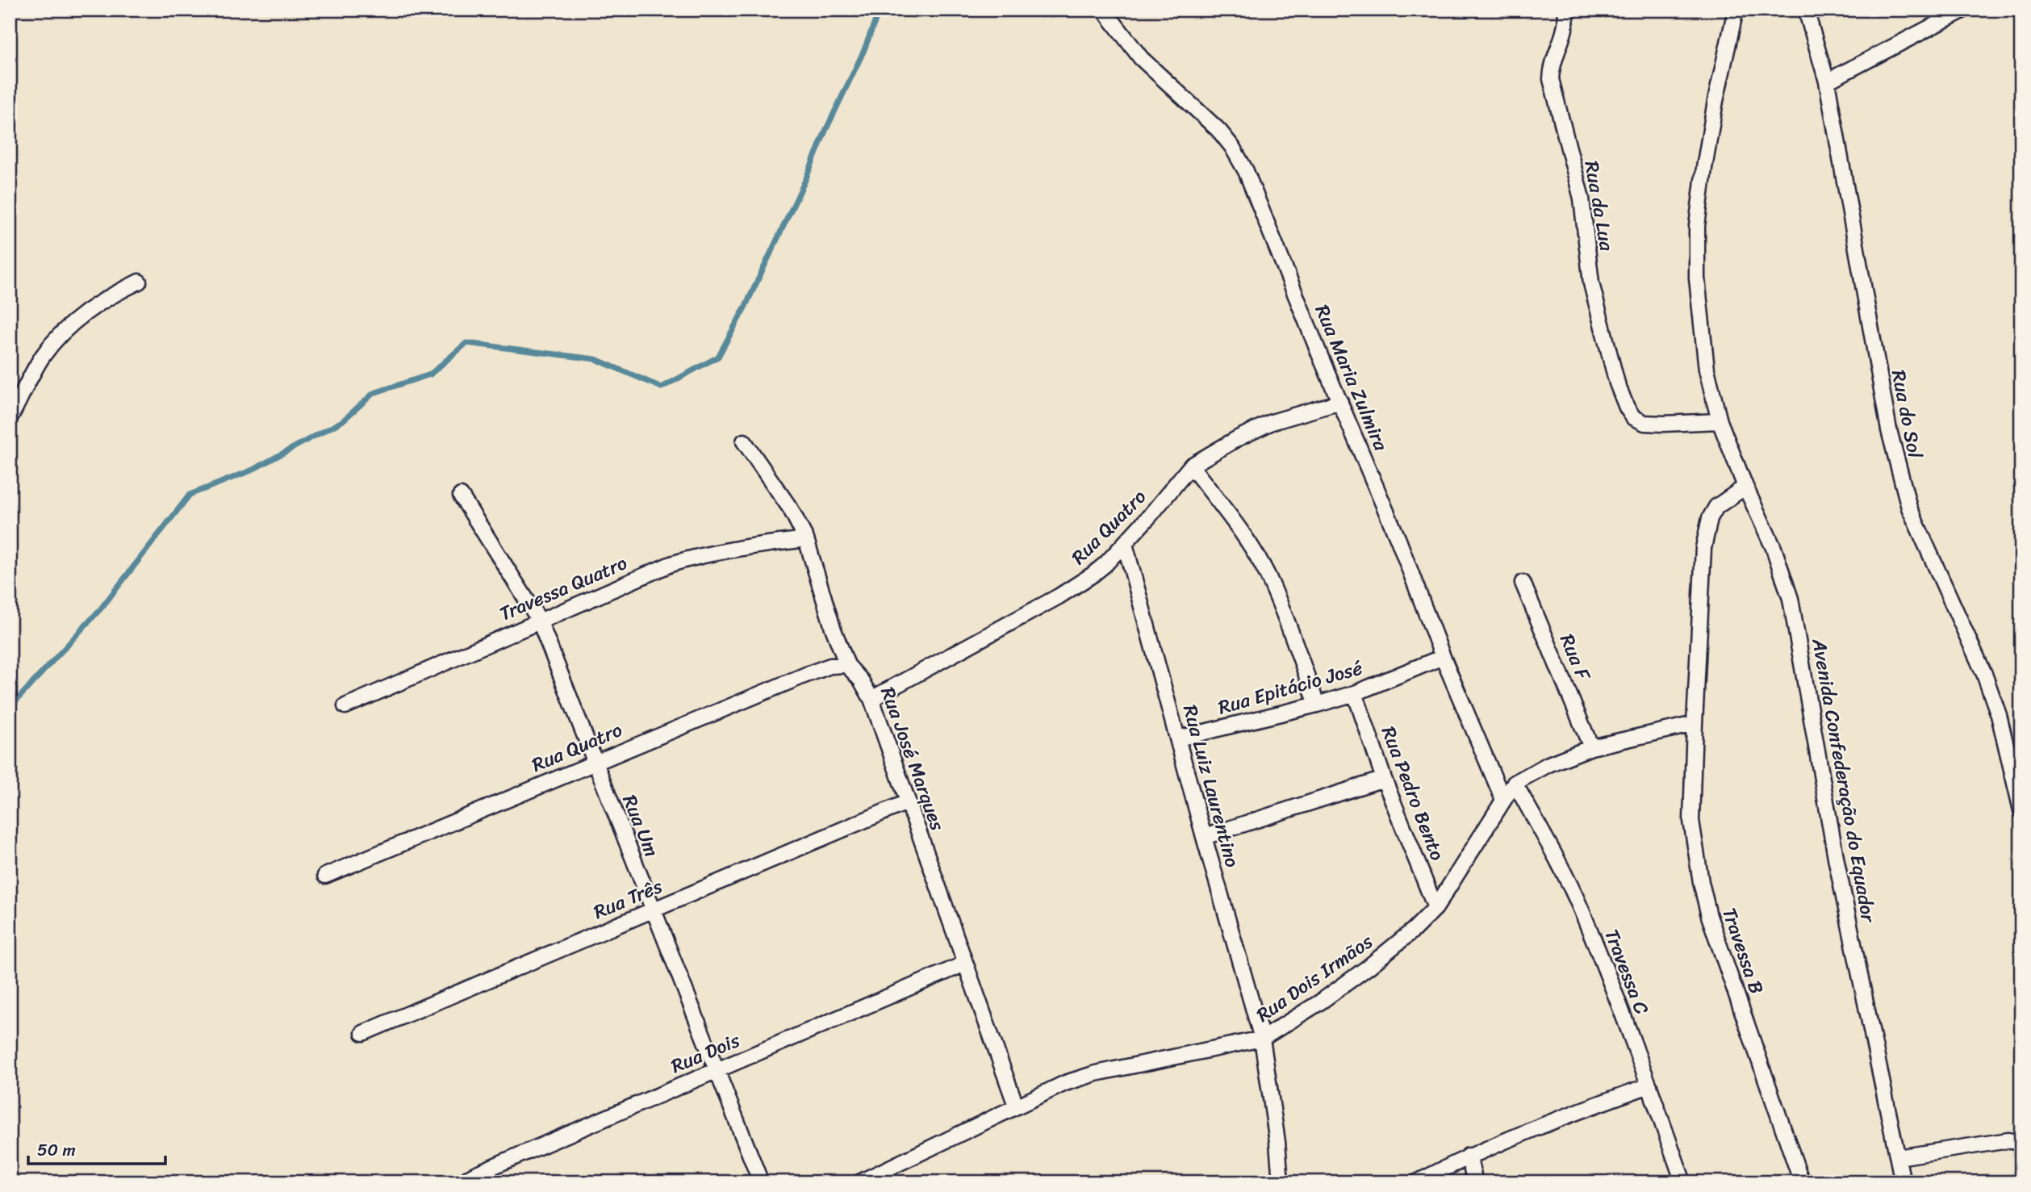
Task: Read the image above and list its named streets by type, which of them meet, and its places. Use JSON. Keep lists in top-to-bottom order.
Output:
{
  "streets": {
    "street": [
      "Rua da Lua",
      "Rua Maria Zulmira",
      "Rua do Sol",
      "Rua Quatro",
      "Travessa Quatro",
      "Rua F",
      "Rua Epitácio José",
      "Rua José Marques",
      "Avenida Confederação do Equador",
      "Rua Luiz Laurentino",
      "Rua Pedro Bento",
      "Rua Um",
      "Rua Três",
      "Travessa B",
      "Travessa C",
      "Rua Dois Irmãos",
      "Rua Dois"
    ]
  },
  "crossings": [
    ["Rua da Lua", "Avenida Confederação do Equador"],
    ["Rua Maria Zulmira", "Rua Quatro"],
    ["Rua Maria Zulmira", "Rua Epitácio José"],
    ["Rua Maria Zulmira", "Rua Dois Irmãos"],
    ["Rua Quatro", "Rua José Marques"],
    ["Rua Quatro", "Rua Luiz Laurentino"],
    ["Rua Quatro", "Rua Um"],
    ["Travessa Quatro", "Rua José Marques"],
    ["Travessa Quatro", "Rua Um"],
    ["Rua F", "Rua Dois Irmãos"],
    ["Rua Epitácio José", "Rua Luiz Laurentino"],
    ["Rua Epitácio José", "Rua Pedro Bento"],
    ["Rua José Marques", "Rua Três"],
    ["Rua José Marques", "Rua Dois Irmãos"],
    ["Rua José Marques", "Rua Dois"],
    ["Avenida Confederação do Equador", "Travessa B"],
    ["Rua Luiz Laurentino", "Rua Dois Irmãos"],
    ["Rua Pedro Bento", "Rua Dois Irmãos"],
    ["Rua Um", "Rua Três"],
    ["Rua Um", "Rua Dois"],
    ["Travessa B", "Rua Dois Irmãos"],
    ["Travessa C", "Rua Dois Irmãos"]
  ],
  "scale_bar": "50 m"
}
